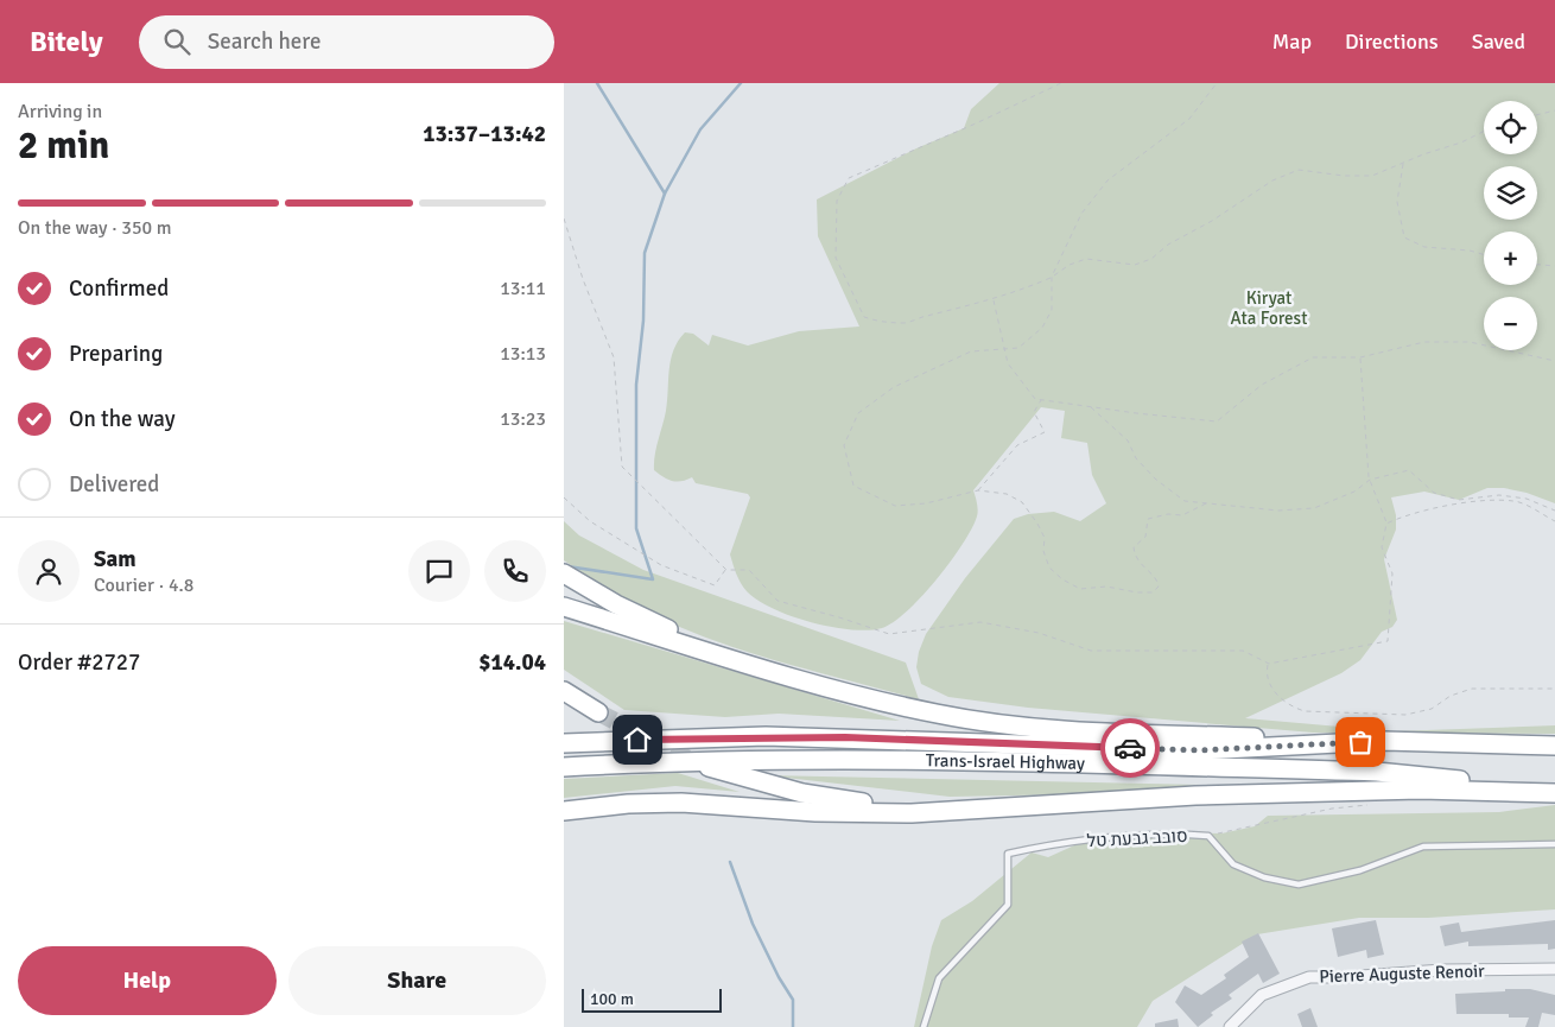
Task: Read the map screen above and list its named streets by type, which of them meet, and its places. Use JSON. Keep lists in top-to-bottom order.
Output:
{
  "streets": {
    "highway": ["Trans-Israel Highway"],
    "street": ["Pierre Auguste Renoir"],
    "lane": ["סובב גבעת טל"]
  },
  "parks": ["Kiryat Ata Forest"],
  "scale_bar": "100 m",
  "page": {
    "header": "Bitely",
    "search": "Search here",
    "nav": ["Map", "Directions", "Saved"],
    "heading": ["2 min", "Arriving in", "13:37–13:42"],
    "panel": [
      "Sam",
      "Courier · 4.8",
      "Order #2727",
      "$14.04"
    ],
    "map_buttons": ["+", "−"],
    "bar": "On the way · 350 m",
    "list": [
      ["Confirmed", "13:11"],
      ["Preparing", "13:13"],
      ["On the way", "13:23"],
      "Delivered"
    ],
    "buttons": ["Help", "Share"],
    "scale": "100 m"
  }
}
